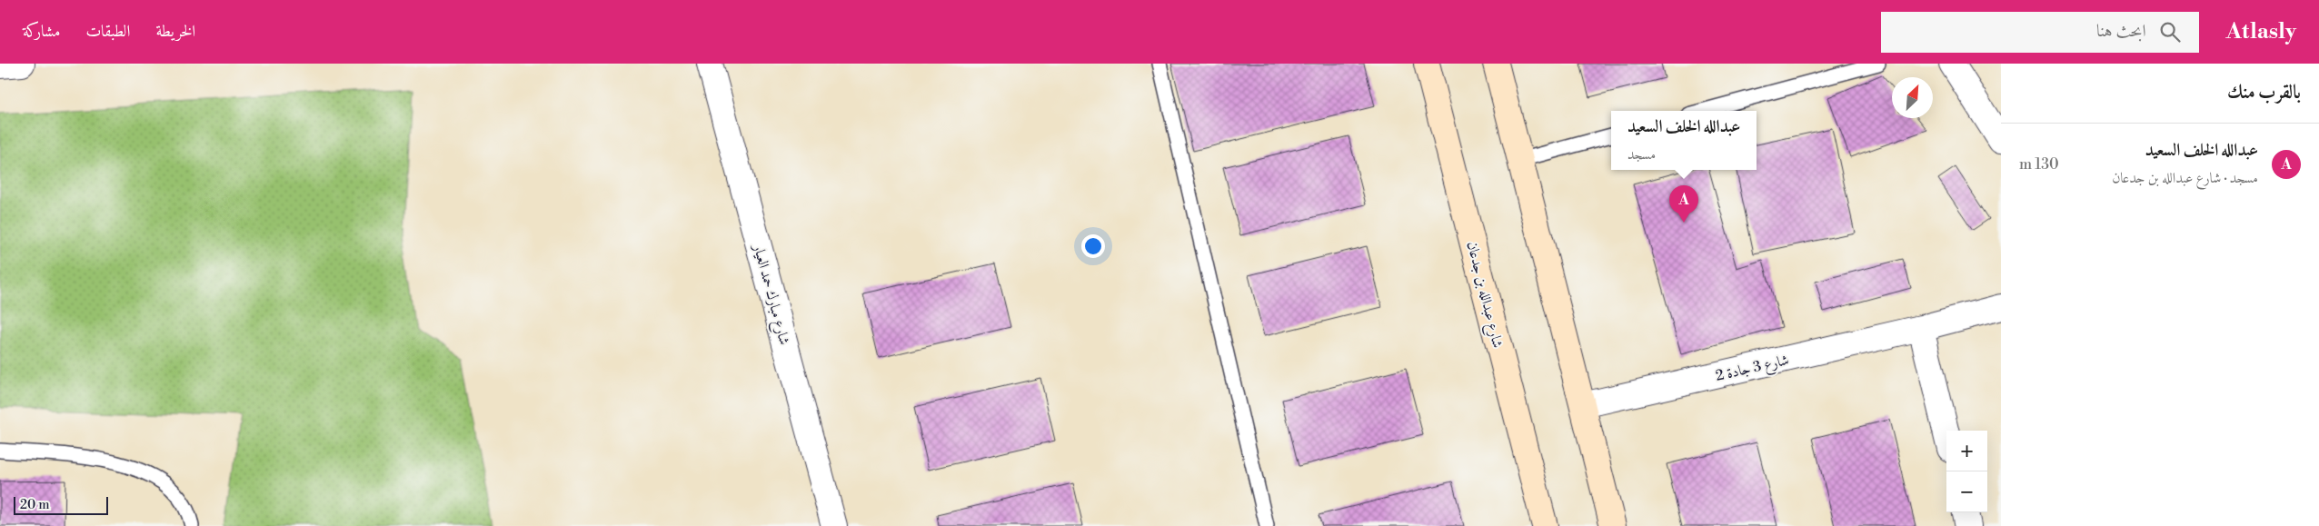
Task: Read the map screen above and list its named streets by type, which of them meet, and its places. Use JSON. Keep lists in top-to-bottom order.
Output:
{
  "streets": {
    "street": ["شارع مبارك حمد العيار", "شارع عبدالله بن جدعان", "شارع 3 جادة 2"]
  },
  "scale_bar": "20 m",
  "north": "top right",
  "page": {
    "header": "Atlasly",
    "search": "ابحث هنا",
    "nav": ["الخريطة", "الطبقات", "مشاركة"],
    "heading": "بالقرب منك",
    "popup": ["عبدالله الخلف السعيد", "مسجد"],
    "list": [
      {
        "mark": "A",
        "name": "عبدالله الخلف السعيد",
        "note": "مسجد · شارع عبدالله بن جدعان",
        "value": "130 m"
      }
    ],
    "pins": "A",
    "map_buttons": ["+", "−"],
    "scale": "20 m"
  }
}
